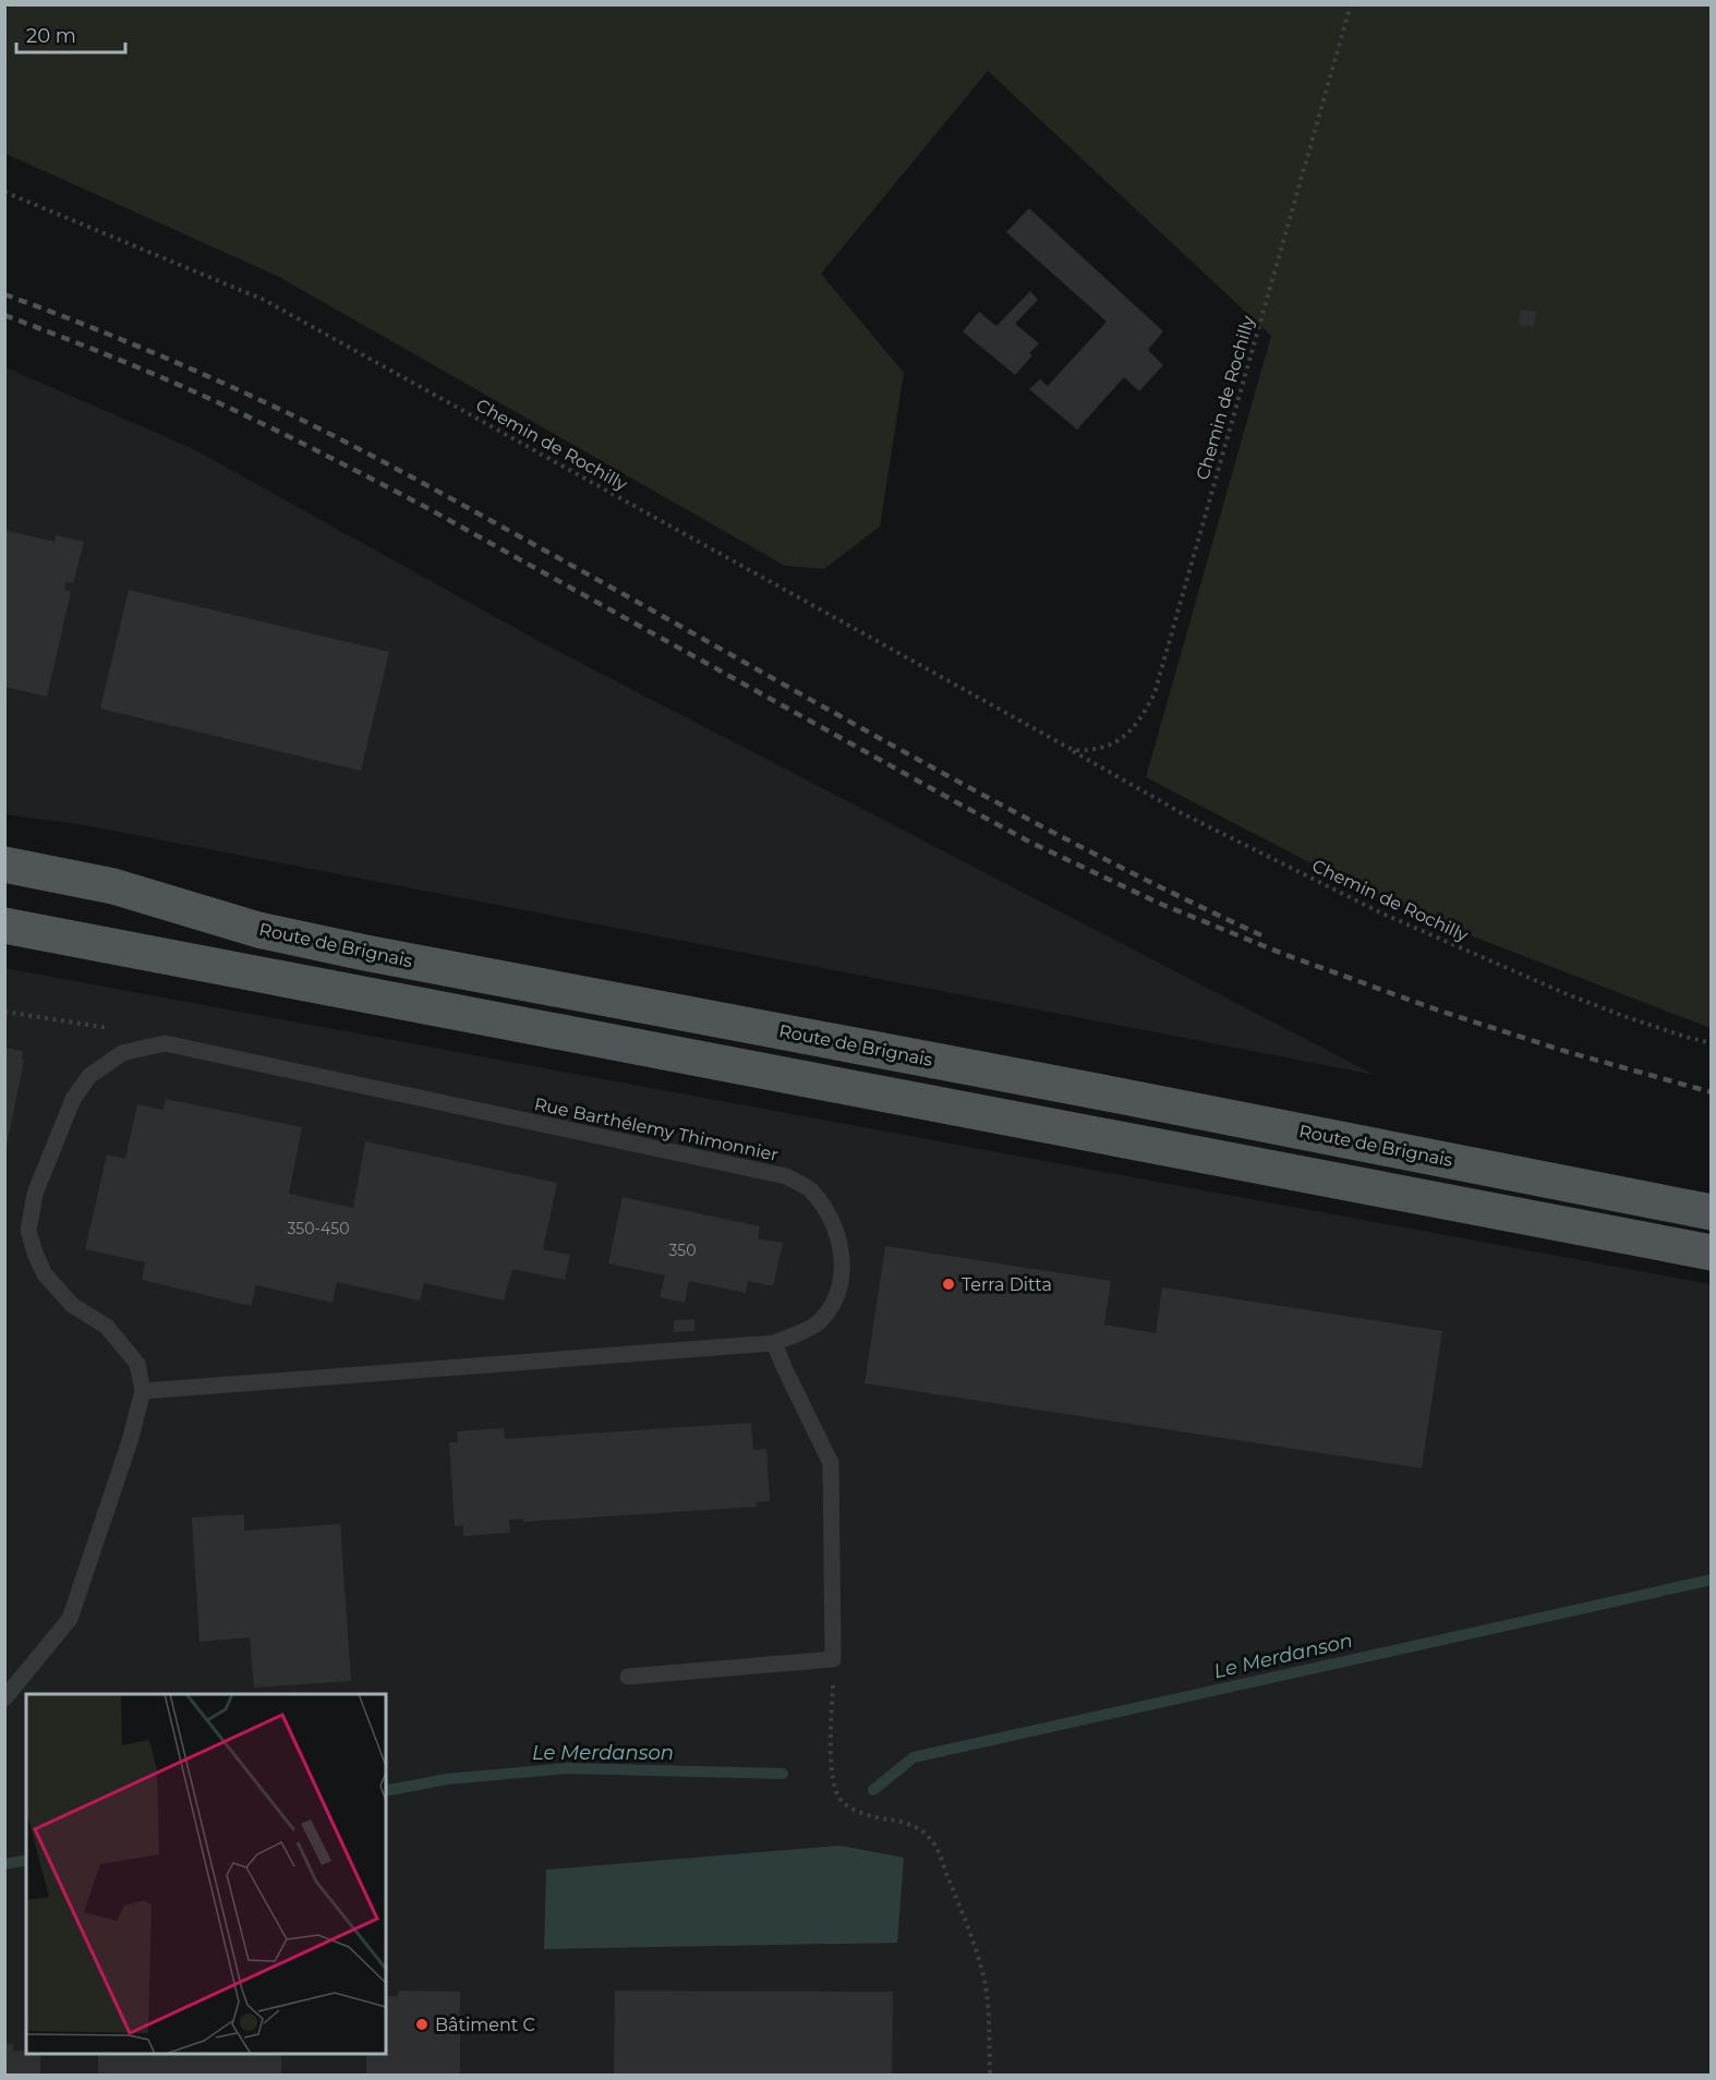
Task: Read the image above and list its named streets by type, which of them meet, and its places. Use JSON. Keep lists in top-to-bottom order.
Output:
{
  "streets": {
    "main road": ["Route de Brignais"],
    "lane": ["Rue Barthélemy Thimonnier"],
    "path": ["Chemin de Rochilly"]
  },
  "water": ["Le Merdanson"],
  "places": ["Terra Ditta", "Bâtiment C"],
  "house_numbers": ["350-450", "350"],
  "scale_bar": "20 m"
}
